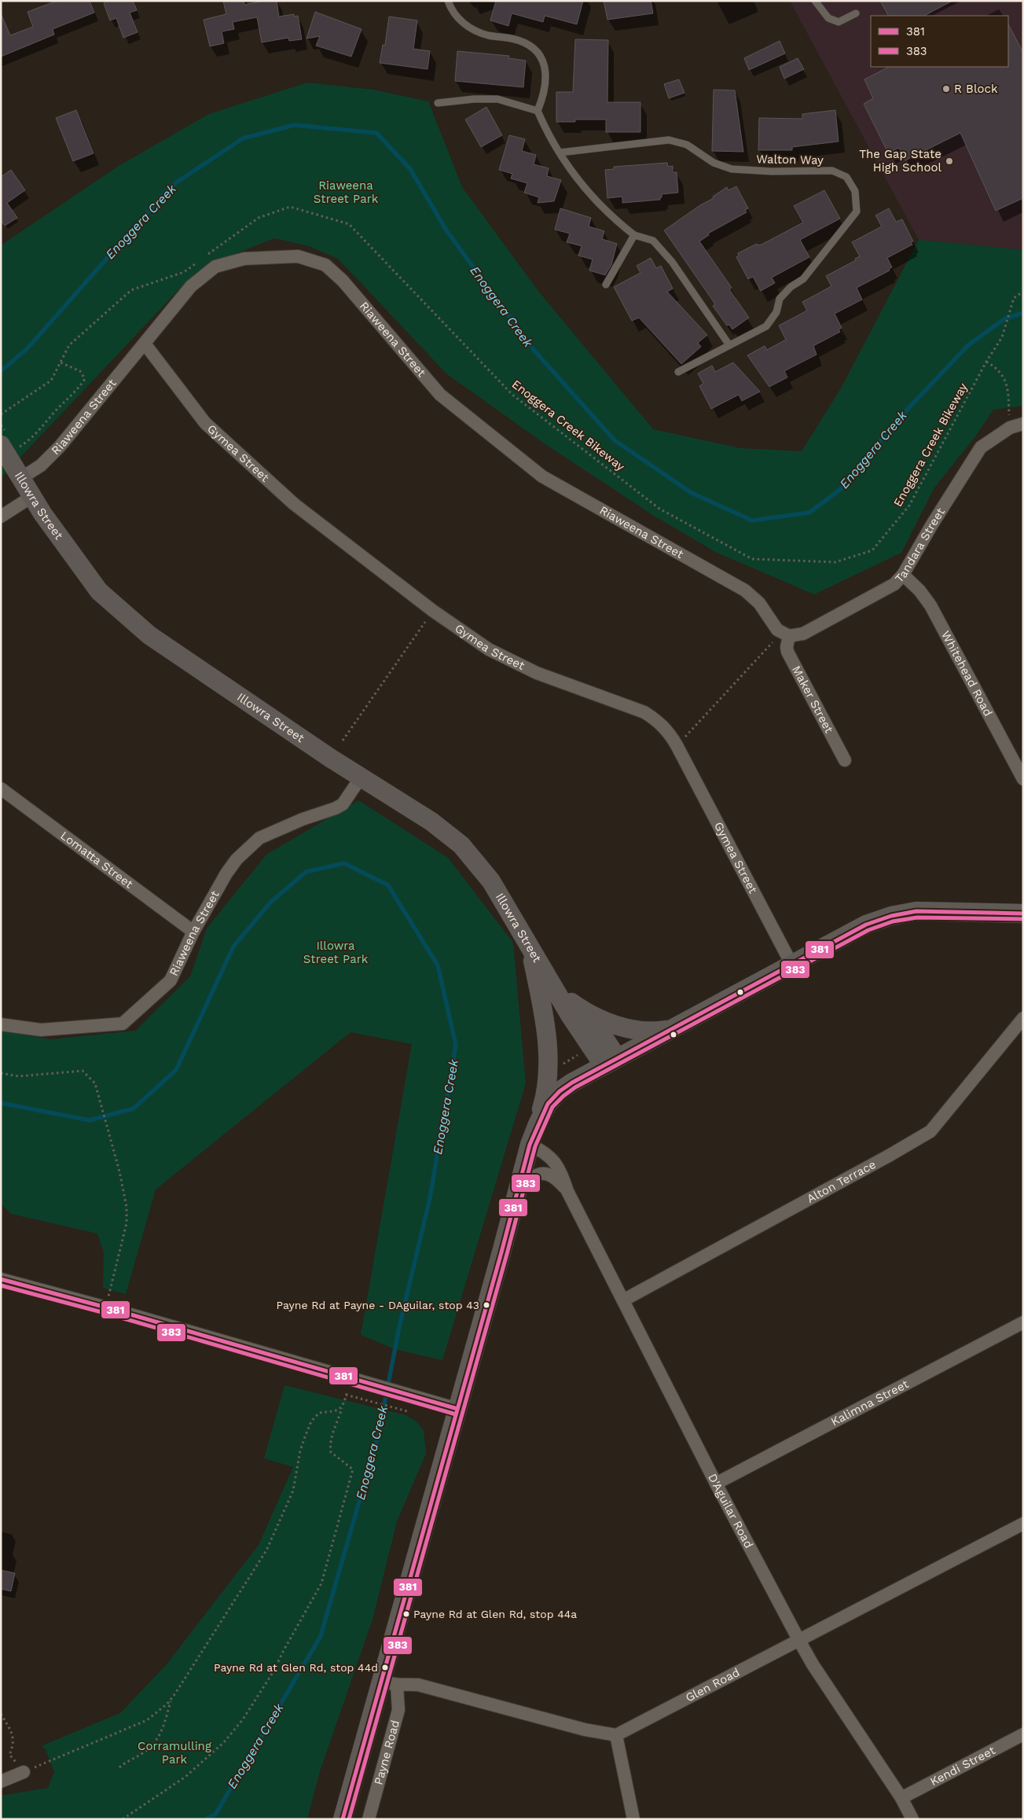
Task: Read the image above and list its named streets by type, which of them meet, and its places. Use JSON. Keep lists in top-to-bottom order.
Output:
{
  "streets": {
    "street": [
      "Riaweena Street",
      "Gymea Street",
      "Illowra Street",
      "Tandara Street",
      "Whitehead Road",
      "Maker Street",
      "Lomatta Street",
      "Alton Terrace",
      "Kalimna Street",
      "D'Aguilar Road",
      "Glen Road",
      "Payne Road",
      "Kendi Street"
    ],
    "lane": ["Walton Way"],
    "path": ["Enoggera Creek Bikeway"]
  },
  "crossings": [
    ["Riaweena Street", "Gymea Street"],
    ["Riaweena Street", "Illowra Street"],
    ["Riaweena Street", "Tandara Street"],
    ["Riaweena Street", "Maker Street"],
    ["Riaweena Street", "Lomatta Street"],
    ["Gymea Street", "Payne Road"],
    ["Illowra Street", "Payne Road"],
    ["Tandara Street", "Whitehead Road"],
    ["Tandara Street", "Maker Street"],
    ["Alton Terrace", "D'Aguilar Road"],
    ["Kalimna Street", "D'Aguilar Road"],
    ["D'Aguilar Road", "Glen Road"],
    ["D'Aguilar Road", "Payne Road"],
    ["D'Aguilar Road", "Kendi Street"]
  ],
  "water": ["Enoggera Creek"],
  "parks": ["Riaweena Street Park", "Illowra Street Park", "Corramulling Park"],
  "places": [
    "R Block",
    "The Gap State High School",
    "Payne Rd at Payne - DAguilar, stop 43",
    "Payne Rd at Glen Rd, stop 44a",
    "Payne Rd at Glen Rd, stop 44d"
  ],
  "lines": ["transit line 381", "transit line 383"],
  "legend": ["381", "383"]
}
